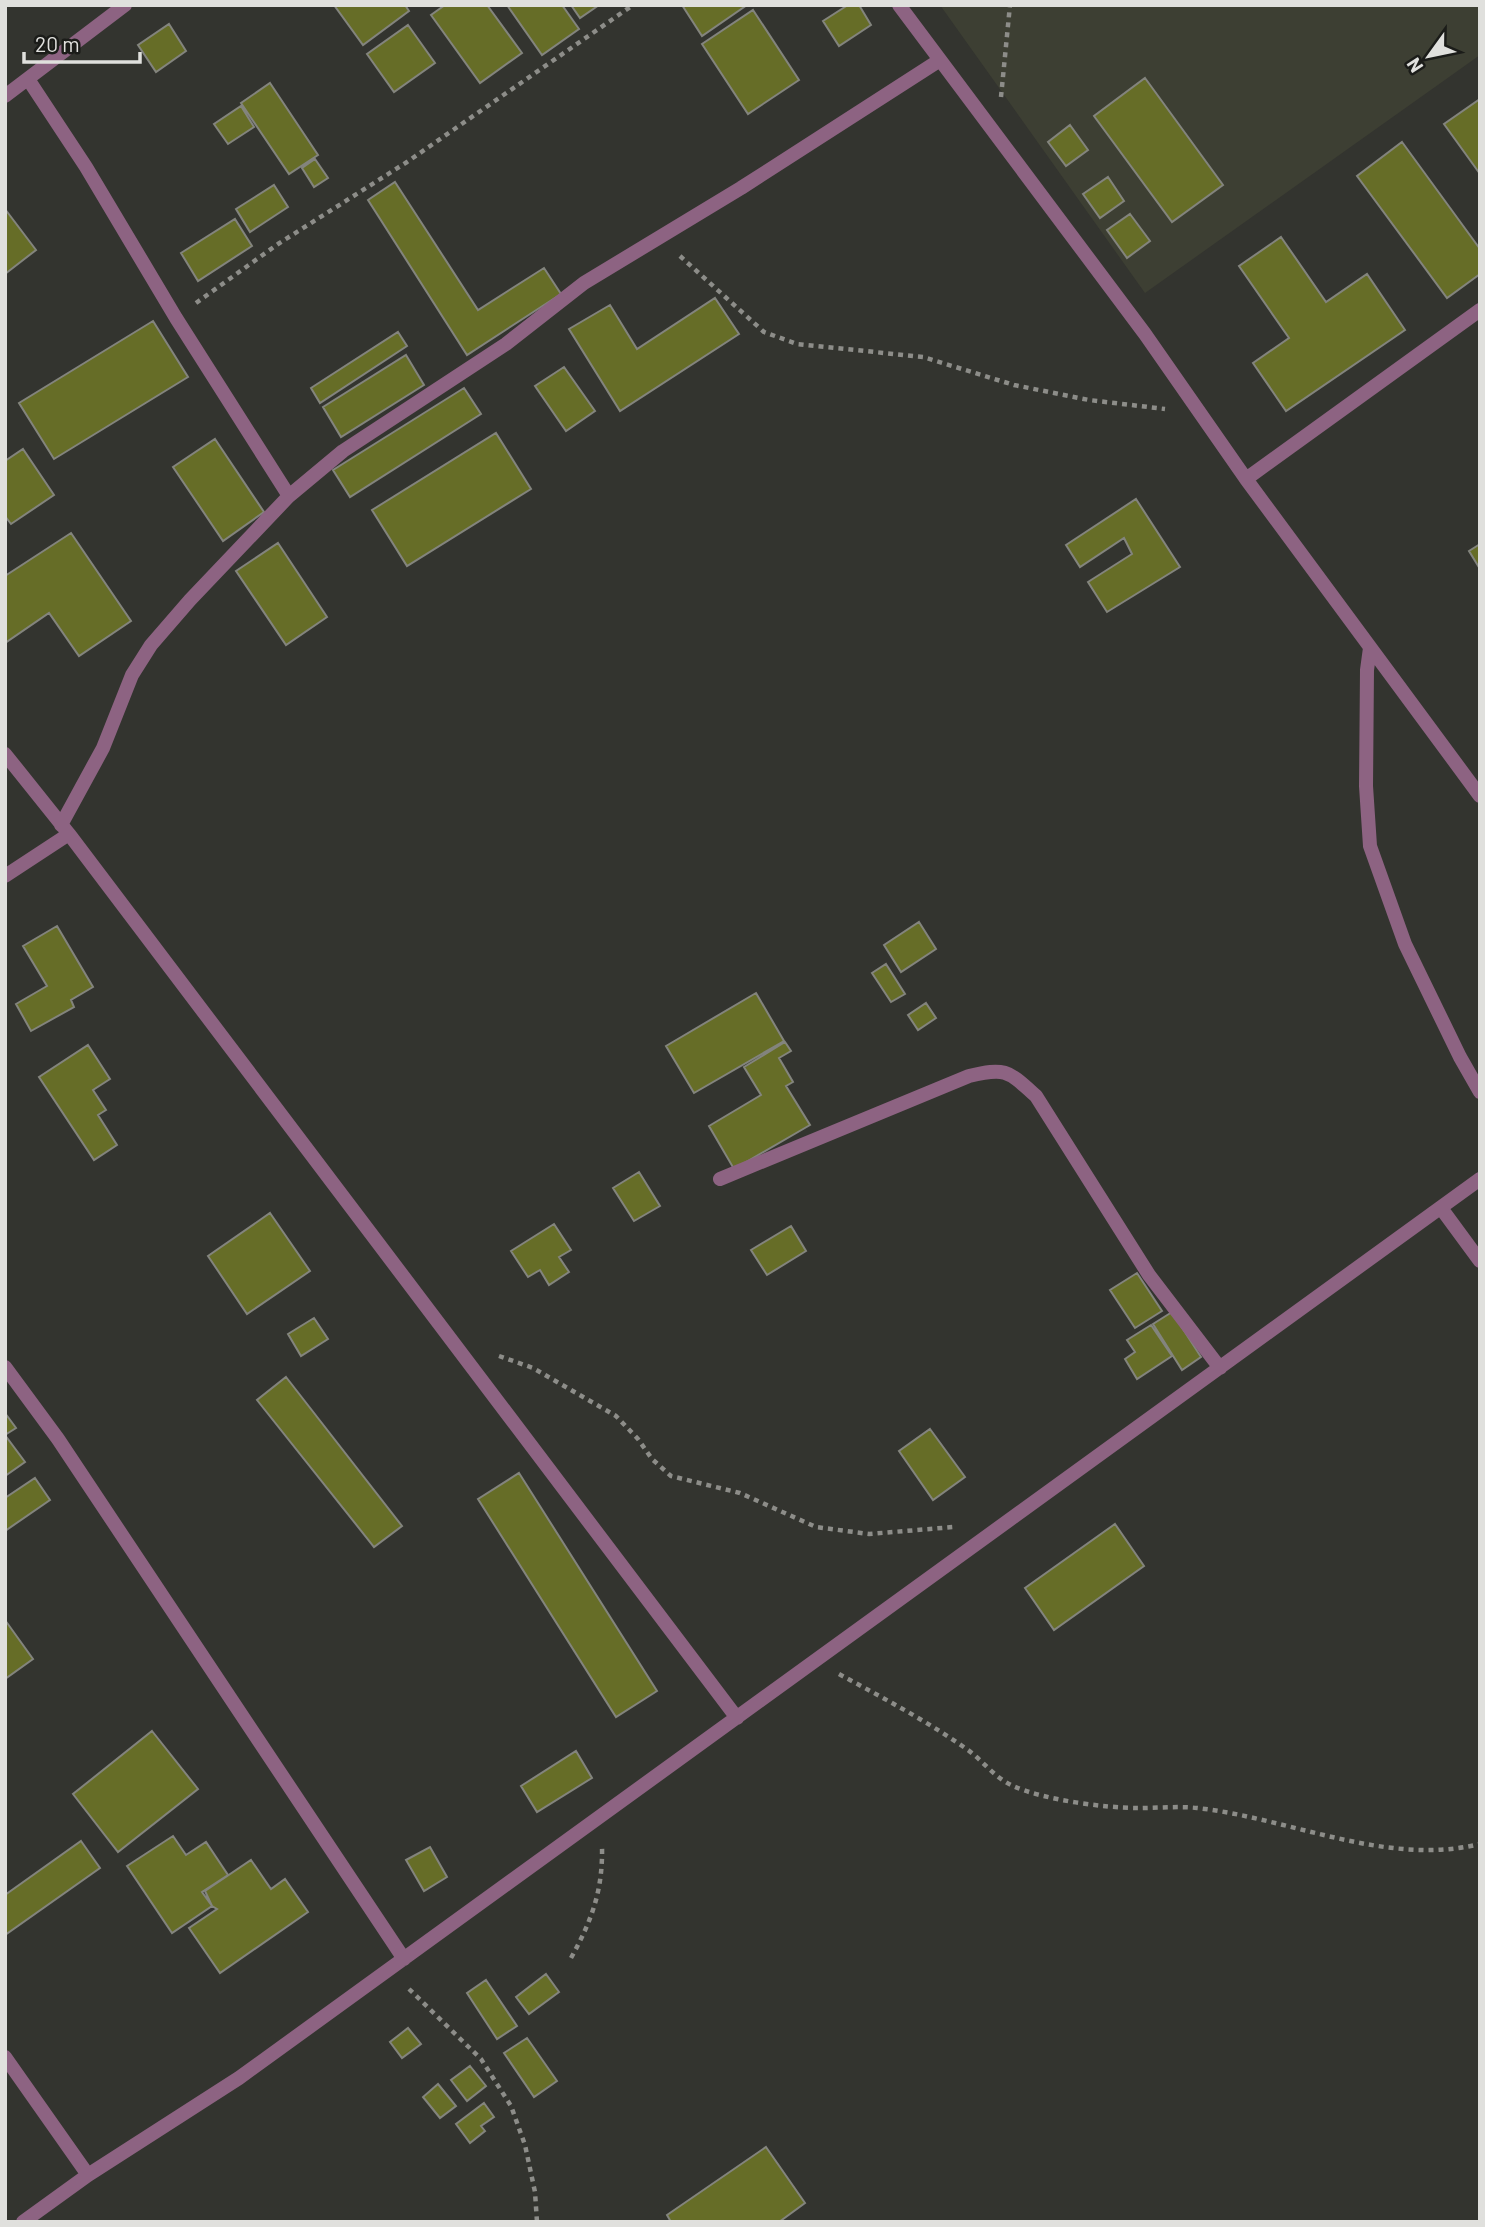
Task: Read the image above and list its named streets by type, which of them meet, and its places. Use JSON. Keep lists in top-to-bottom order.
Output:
{
  "scale_bar": "20 m",
  "north": "bottom left"
}
